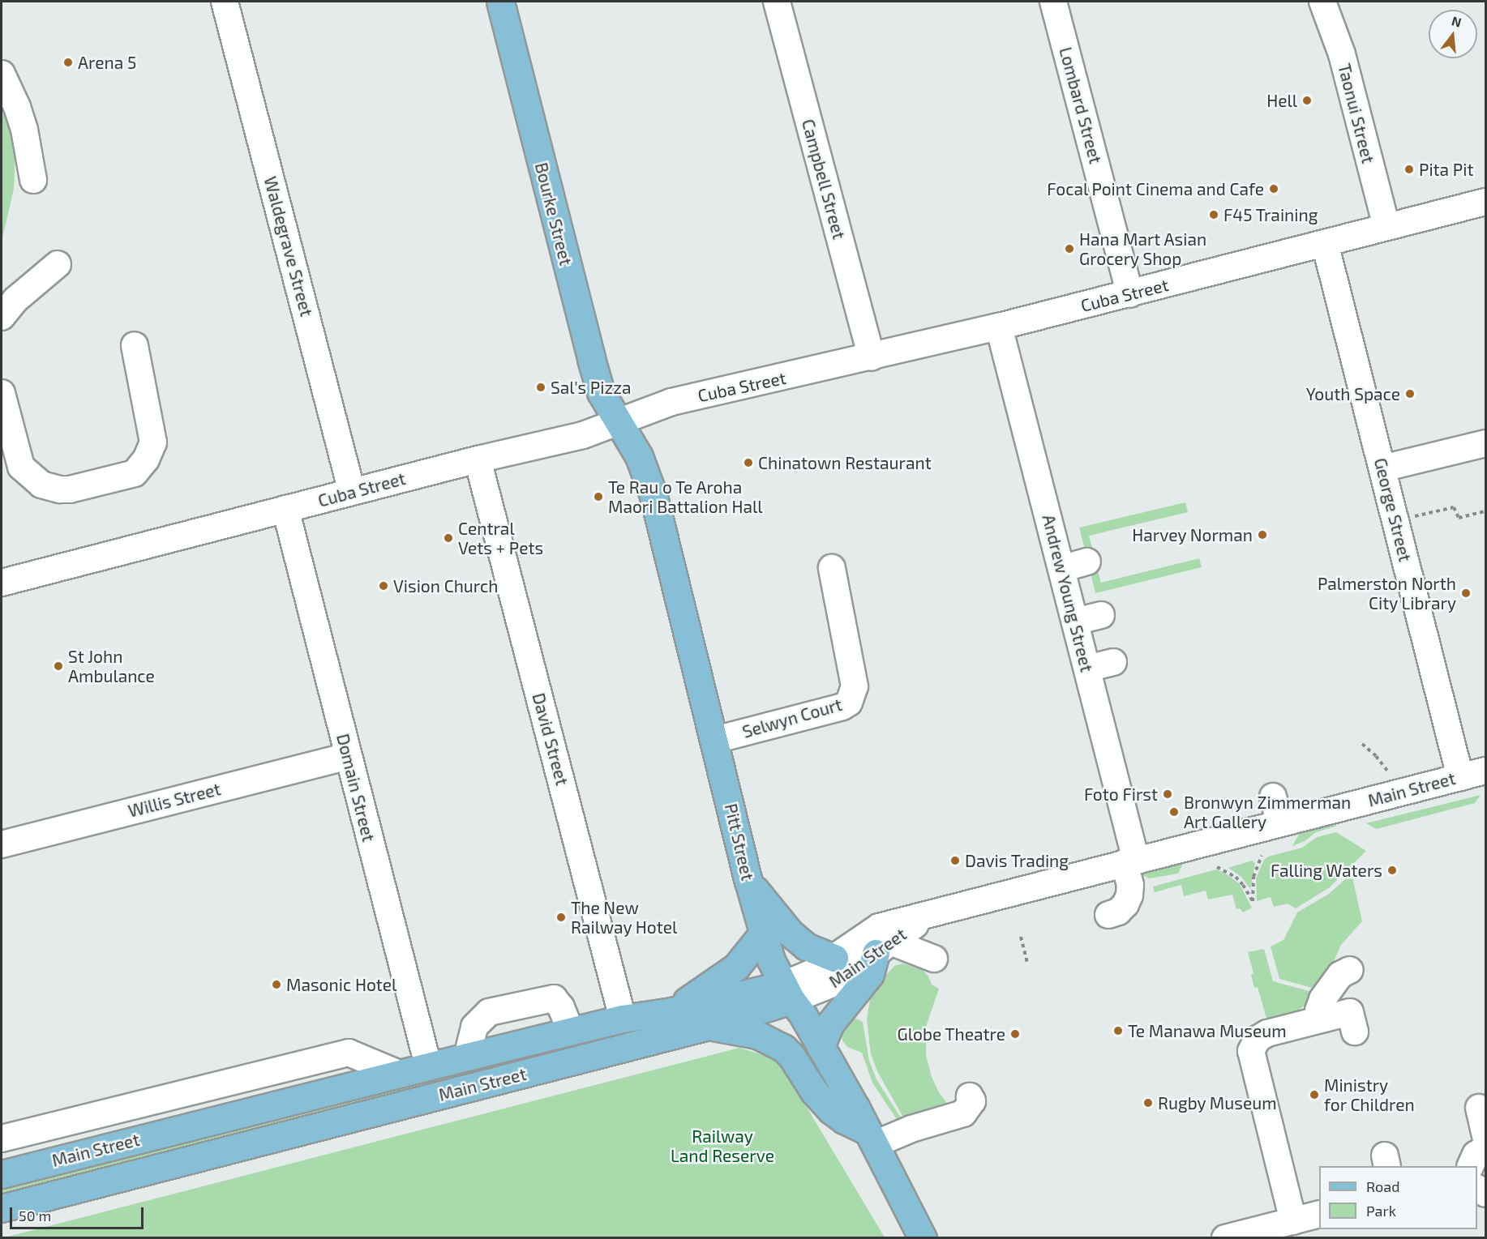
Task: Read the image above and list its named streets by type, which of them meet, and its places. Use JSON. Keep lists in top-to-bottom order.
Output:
{
  "streets": {
    "main road": ["Bourke Street", "Main Street", "Pitt Street"],
    "street": [
      "Lombard Street",
      "Taonui Street",
      "Campbell Street",
      "Waldegrave Street",
      "Cuba Street",
      "George Street",
      "Andrew Young Street",
      "Selwyn Court",
      "David Street",
      "Domain Street",
      "Willis Street"
    ]
  },
  "crossings": [
    ["Lombard Street", "Cuba Street"],
    ["Taonui Street", "Cuba Street"],
    ["Campbell Street", "Cuba Street"],
    ["Bourke Street", "Cuba Street"],
    ["Bourke Street", "Pitt Street"],
    ["Waldegrave Street", "Cuba Street"],
    ["Cuba Street", "George Street"],
    ["Cuba Street", "Andrew Young Street"],
    ["Cuba Street", "David Street"],
    ["Cuba Street", "Domain Street"],
    ["Cuba Street", "Pitt Street"],
    ["George Street", "Main Street"],
    ["Andrew Young Street", "Main Street"],
    ["Selwyn Court", "Pitt Street"],
    ["David Street", "Main Street"],
    ["Domain Street", "Main Street"],
    ["Domain Street", "Willis Street"],
    ["Main Street", "Pitt Street"]
  ],
  "parks": ["Railway Land Reserve"],
  "places": [
    "Arena 5",
    "Hell",
    "Pita Pit",
    "Focal Point Cinema and Cafe",
    "F45 Training",
    "Hana Mart Asian Grocery Shop",
    "Sal's Pizza",
    "Youth Space",
    "Chinatown Restaurant",
    "Te Rau o Te Aroha Maori Battalion Hall",
    "Harvey Norman",
    "Central Vets + Pets",
    "Vision Church",
    "Palmerston North City Library",
    "St John Ambulance",
    "Foto First",
    "Bronwyn Zimmerman Art Gallery",
    "Davis Trading",
    "Falling Waters",
    "The New Railway Hotel",
    "Masonic Hotel",
    "Te Manawa Museum",
    "Globe Theatre",
    "Ministry for Children",
    "Rugby Museum"
  ],
  "legend": ["Road", "Park"],
  "scale_bar": "50 m",
  "north": "top"
}
